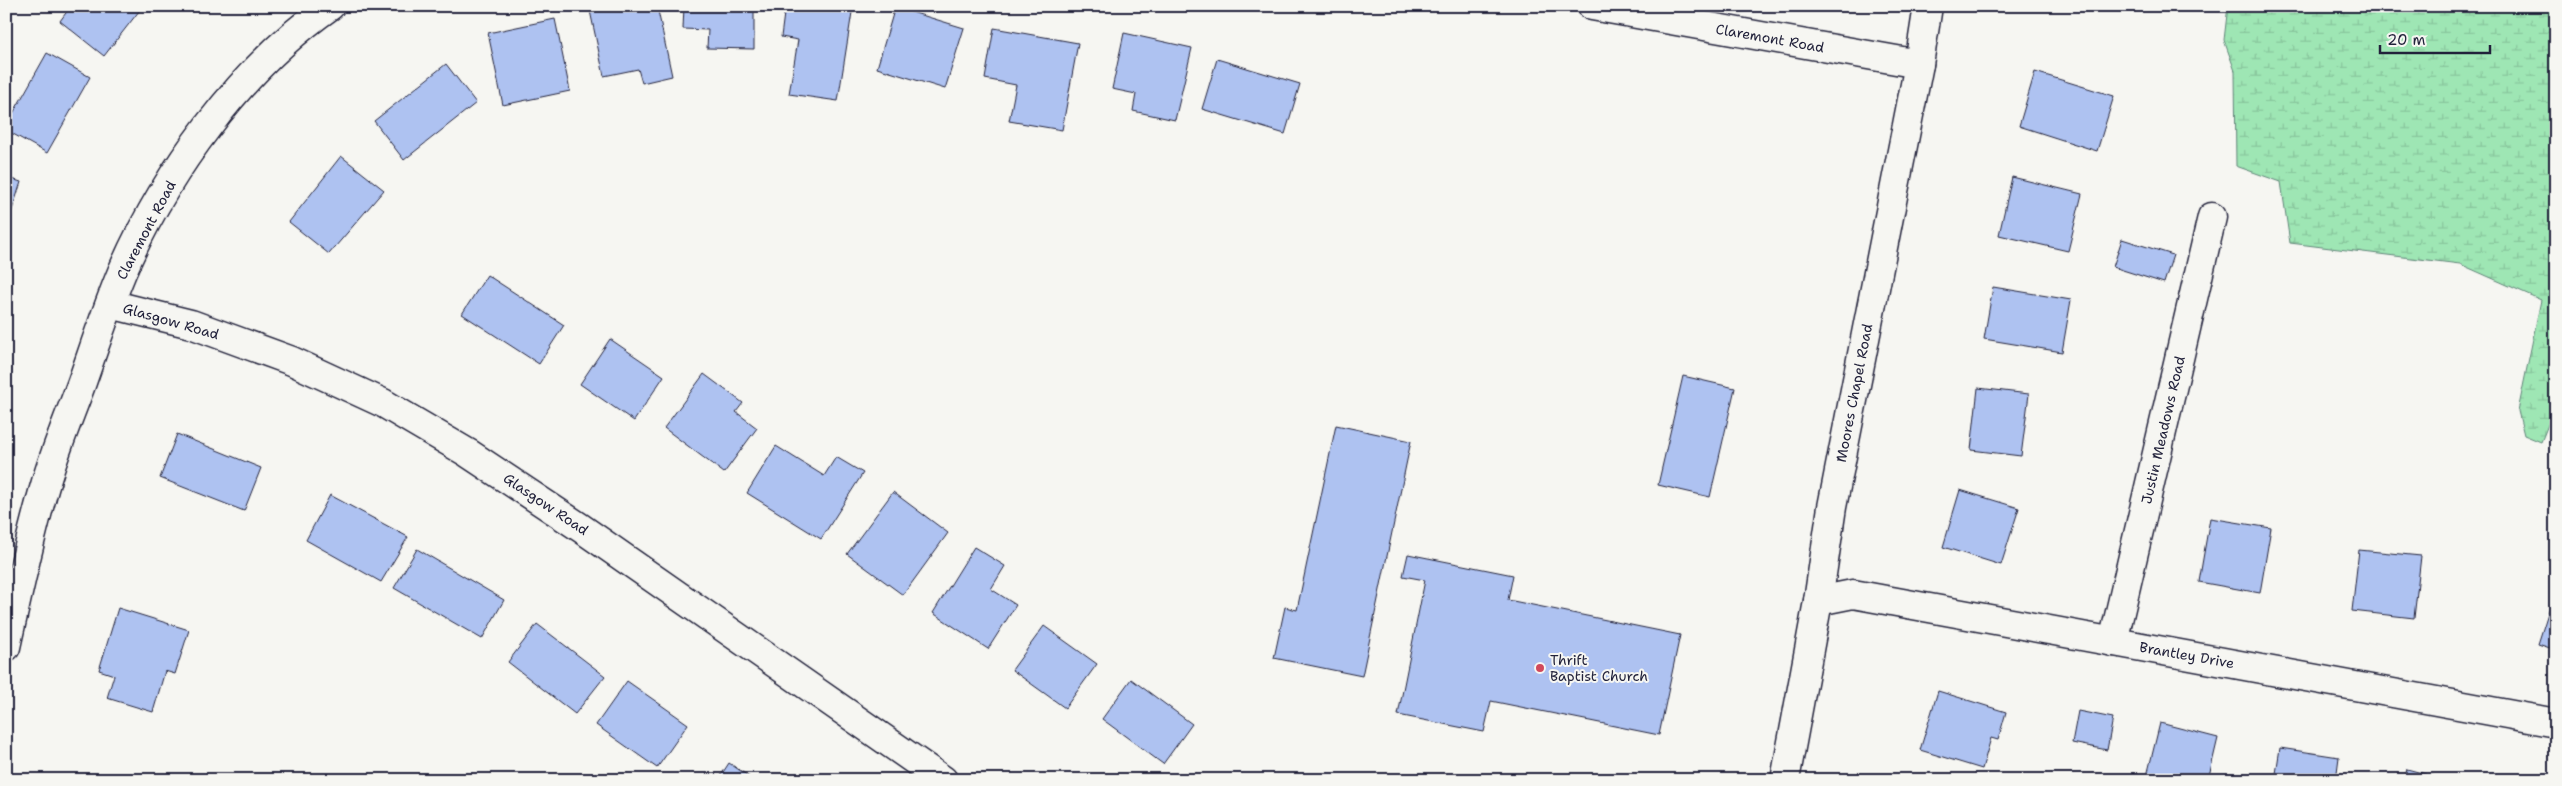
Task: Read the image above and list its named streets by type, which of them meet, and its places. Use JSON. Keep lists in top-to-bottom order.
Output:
{
  "streets": {
    "street": [
      "Claremont Road",
      "Glasgow Road",
      "Moores Chapel Road",
      "Justin Meadows Road",
      "Brantley Drive"
    ]
  },
  "crossings": [
    ["Claremont Road", "Glasgow Road"],
    ["Claremont Road", "Moores Chapel Road"],
    ["Moores Chapel Road", "Brantley Drive"],
    ["Justin Meadows Road", "Brantley Drive"]
  ],
  "places": ["Thrift Baptist Church"],
  "scale_bar": "20 m"
}
